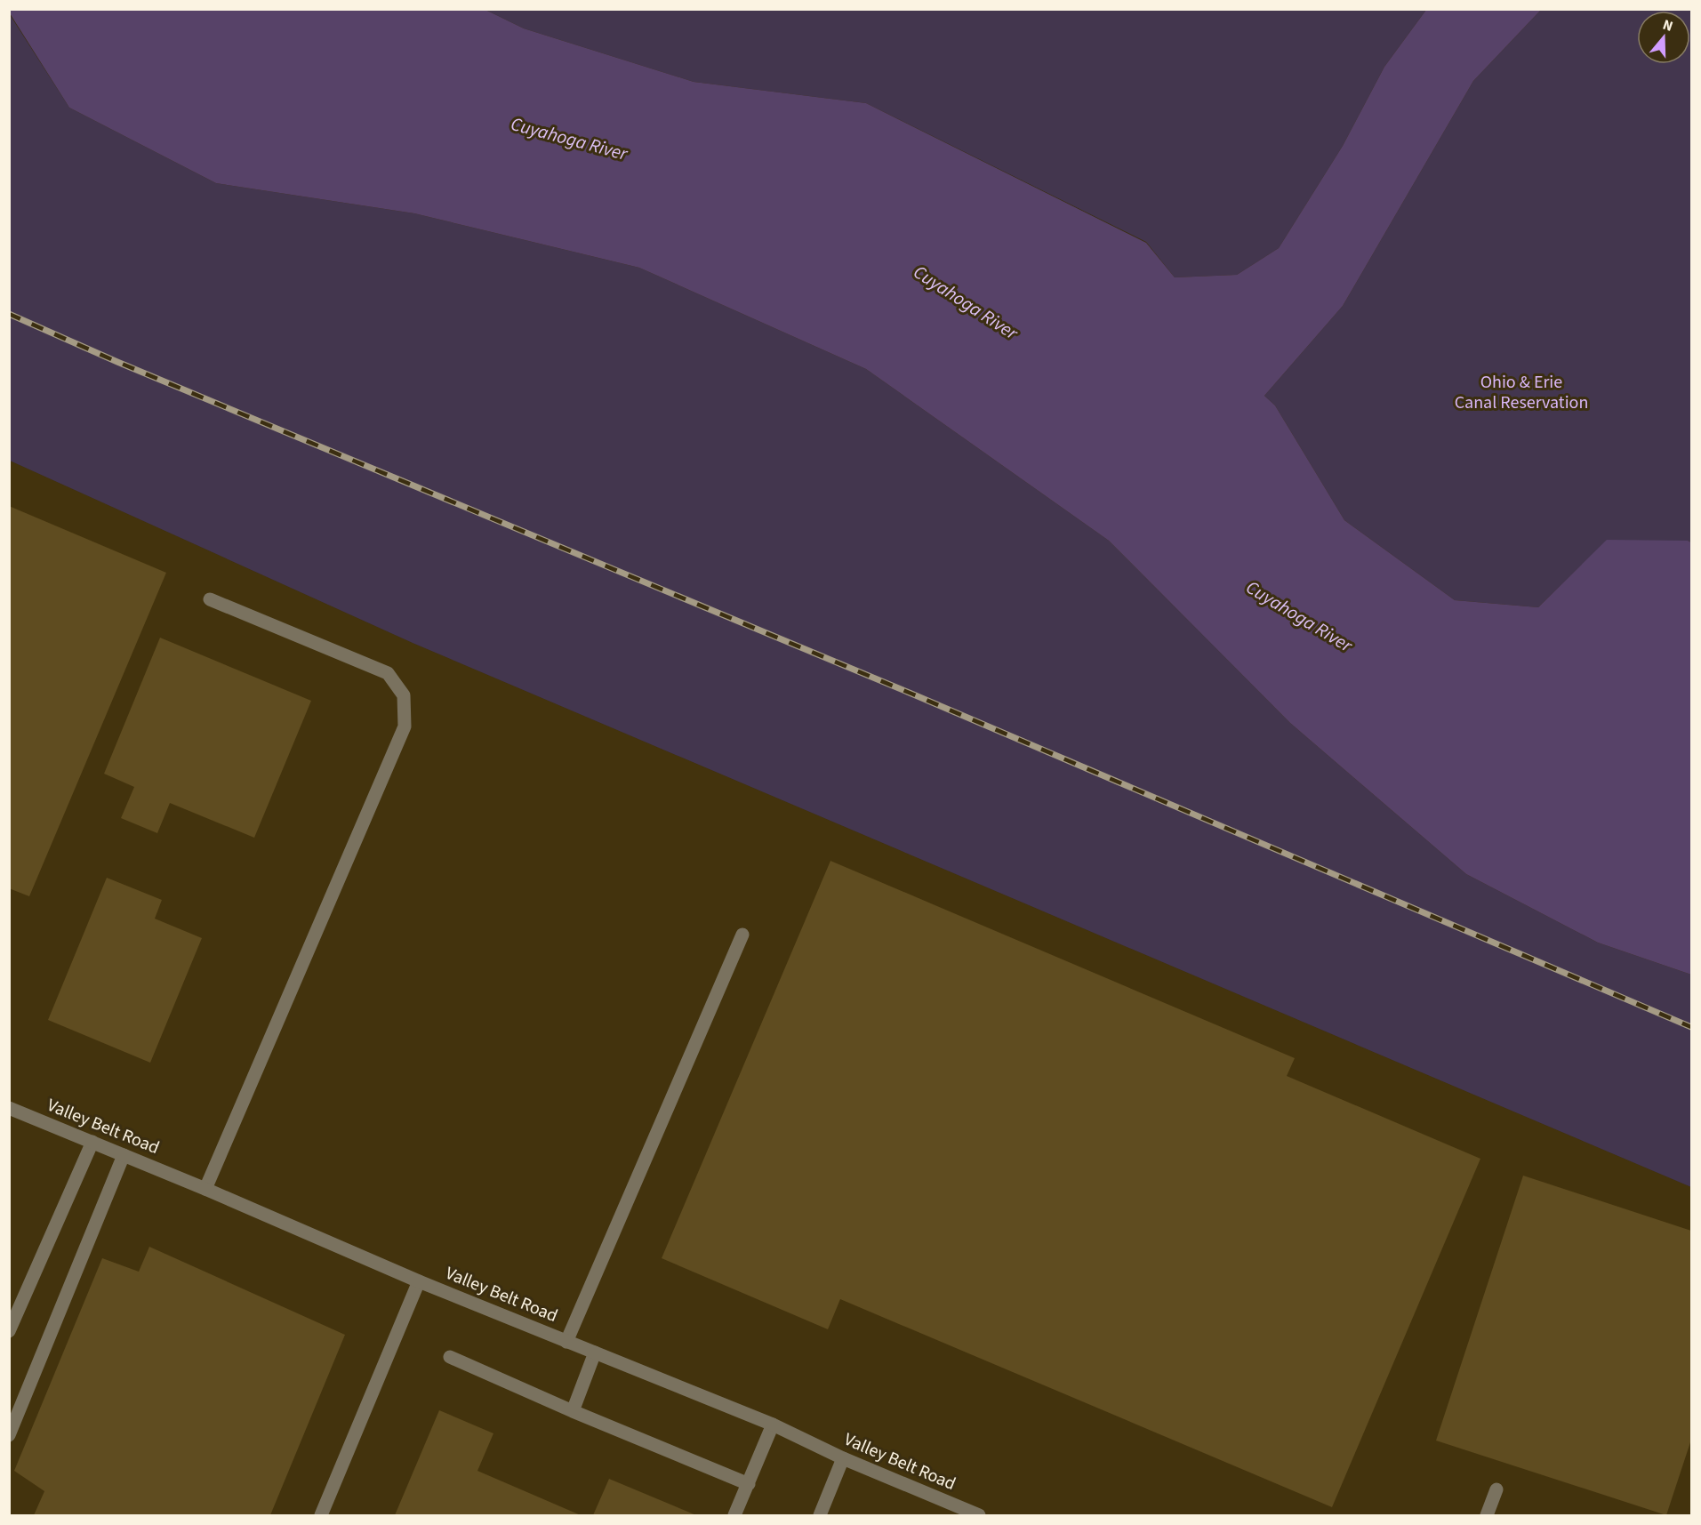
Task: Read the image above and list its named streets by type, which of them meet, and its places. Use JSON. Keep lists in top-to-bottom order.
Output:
{
  "streets": {
    "street": ["Valley Belt Road"]
  },
  "water": ["Cuyahoga River"],
  "parks": ["Ohio & Erie Canal Reservation"],
  "north": "top"
}
